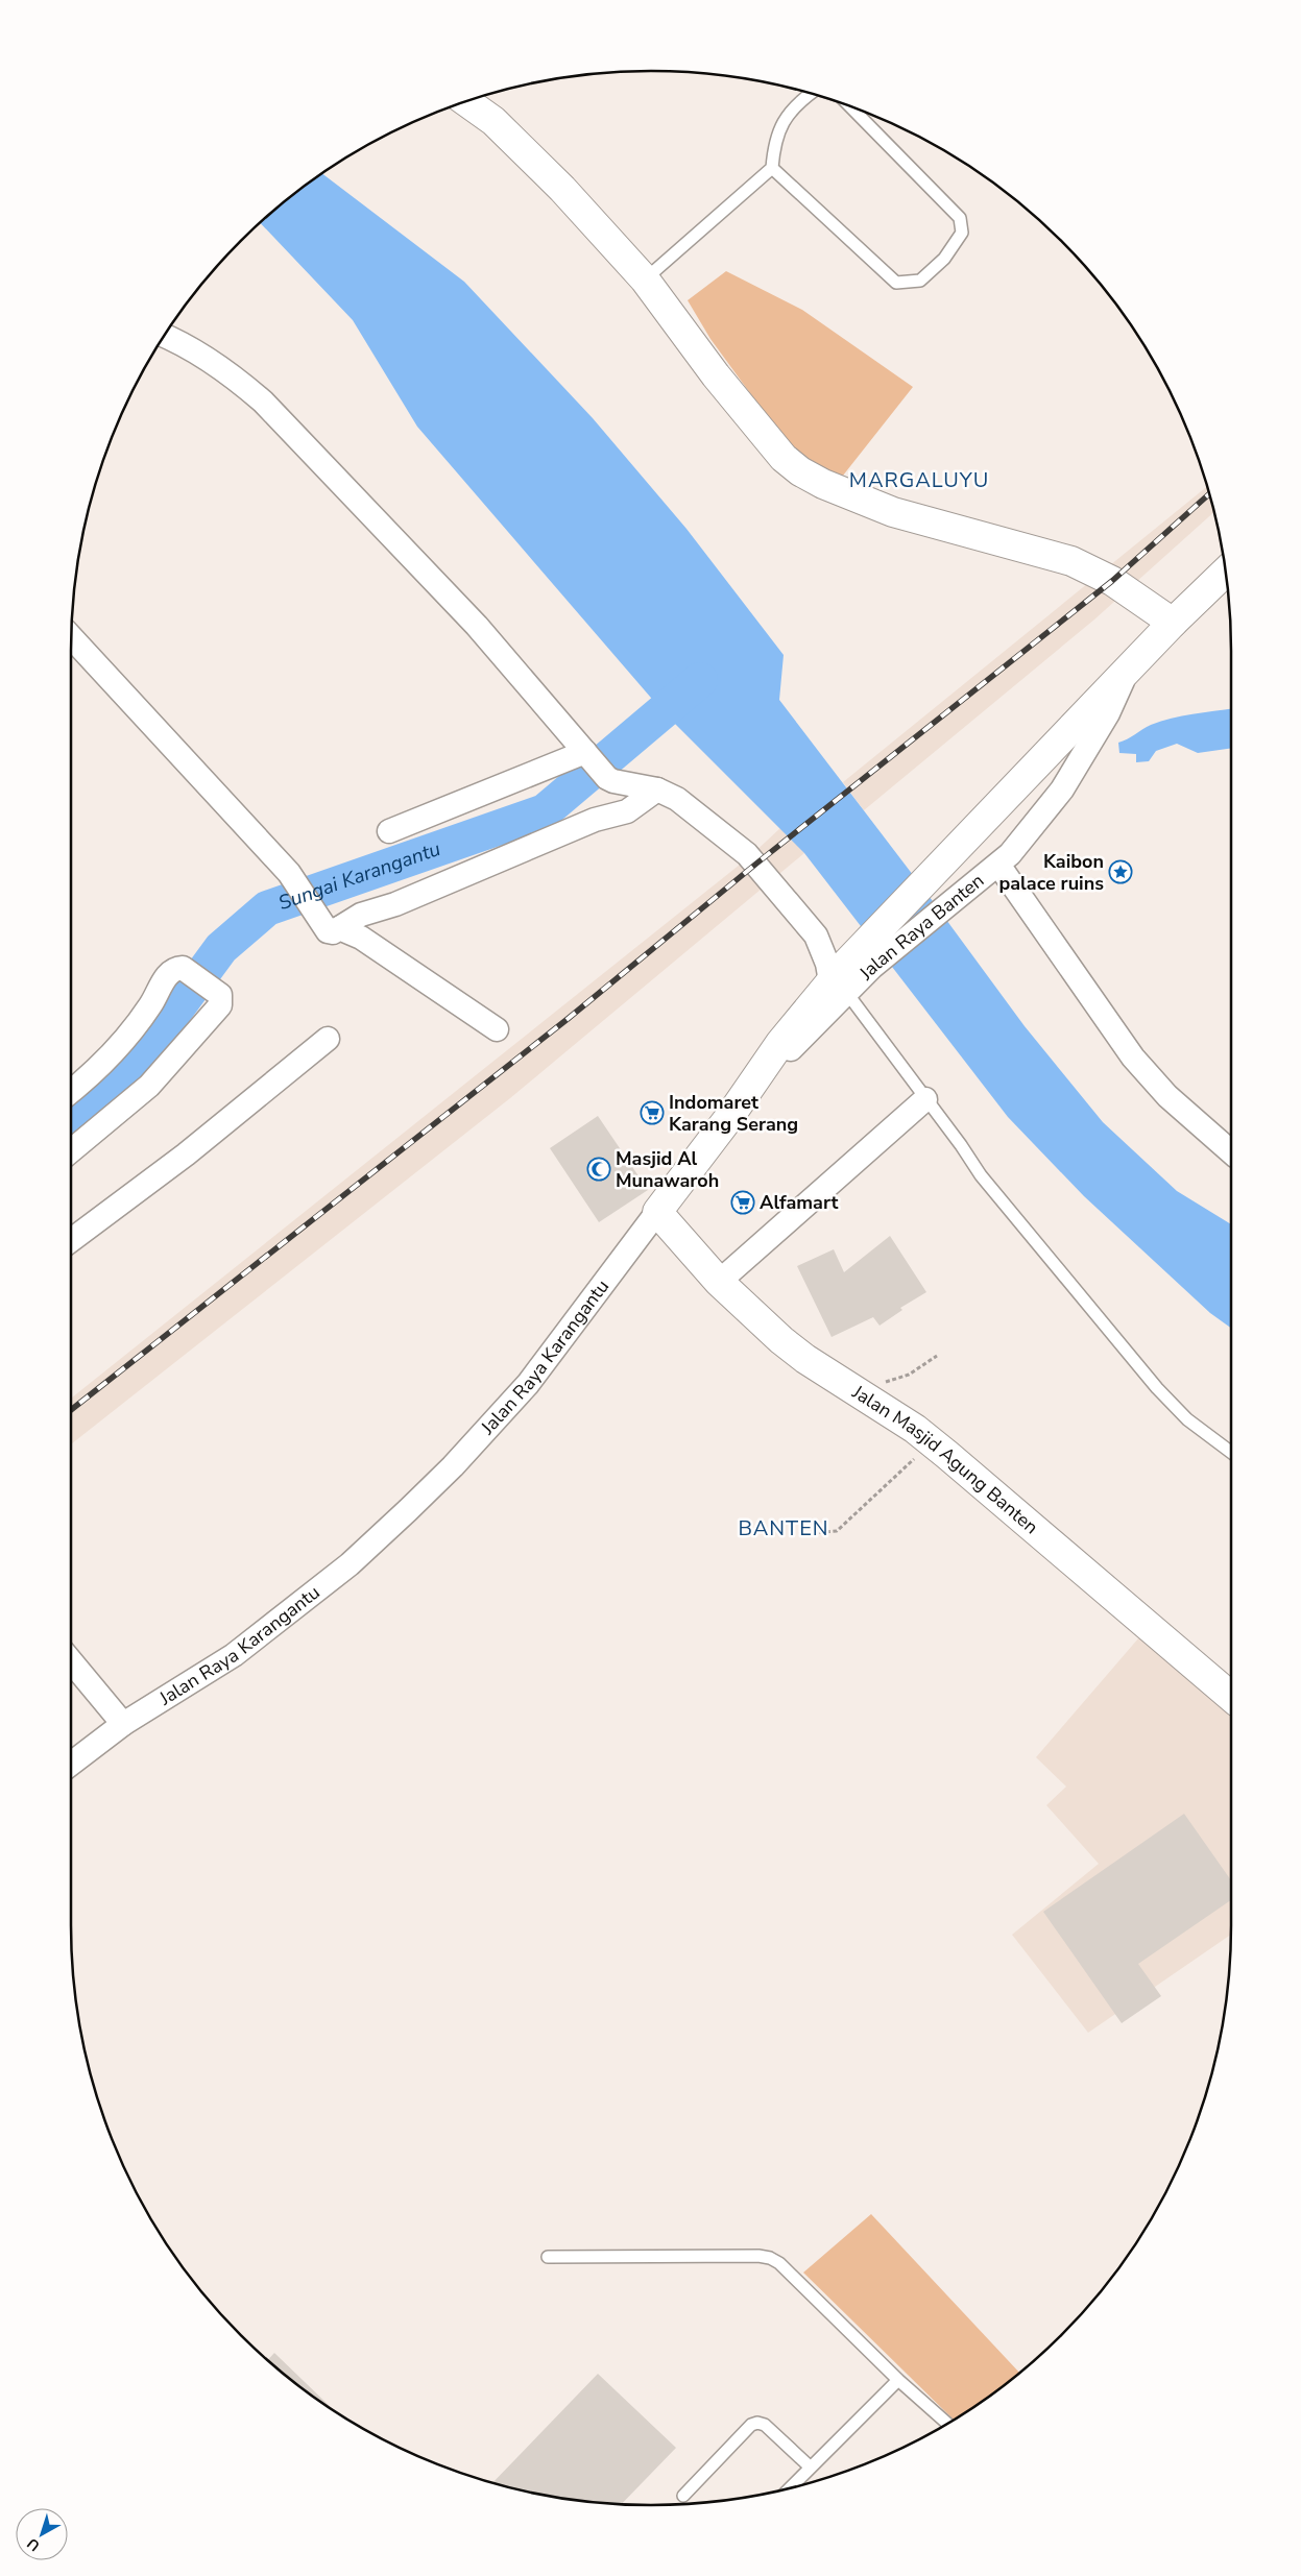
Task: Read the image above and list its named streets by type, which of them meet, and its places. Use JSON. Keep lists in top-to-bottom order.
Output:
{
  "streets": {
    "main road": ["Jalan Raya Banten", "Jalan Raya Karangantu", "Jalan Masjid Agung Banten"]
  },
  "crossings": [
    ["Jalan Raya Banten", "Jalan Raya Karangantu"],
    ["Jalan Raya Karangantu", "Jalan Masjid Agung Banten"]
  ],
  "districts": ["MARGALUYU", "BANTEN"],
  "water": ["Sungai Karangantu"],
  "places": {
    "place": ["Kaibon palace ruins"],
    "supermarket": ["Indomaret Karang Serang", "Alfamart"],
    "mosque": ["Masjid Al Munawaroh"]
  },
  "north": "bottom left"
}
